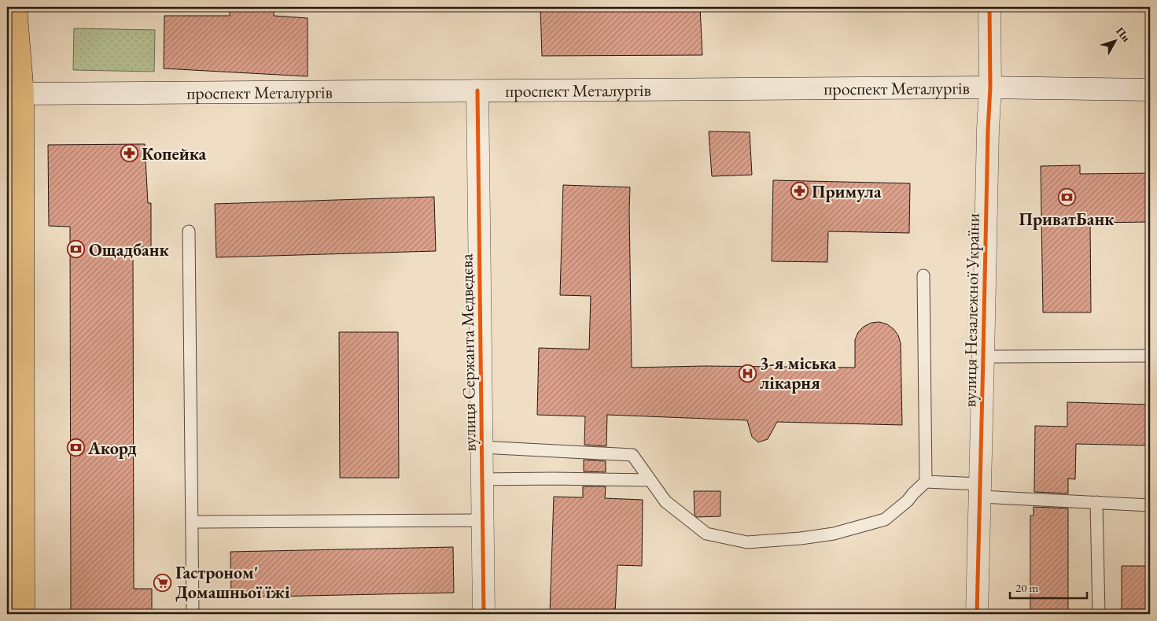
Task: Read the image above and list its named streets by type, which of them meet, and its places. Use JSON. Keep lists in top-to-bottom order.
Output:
{
  "streets": {
    "street": ["проспект Металургів", "вулиця Незалежної України", "вулиця Сержанта Медведєва"]
  },
  "crossings": [
    ["проспект Металургів", "вулиця Незалежної України"],
    ["проспект Металургів", "вулиця Сержанта Медведєва"]
  ],
  "places": {
    "pharmacy": ["Копейка", "Примула"],
    "bank": ["ПриватБанк", "Ощадбанк", "Акорд"],
    "hospital": ["3-я міська лікарня"],
    "supermarket": ["Гастроном' Домашньої їжі"]
  },
  "scale_bar": "20 m",
  "north": "top right"
}
